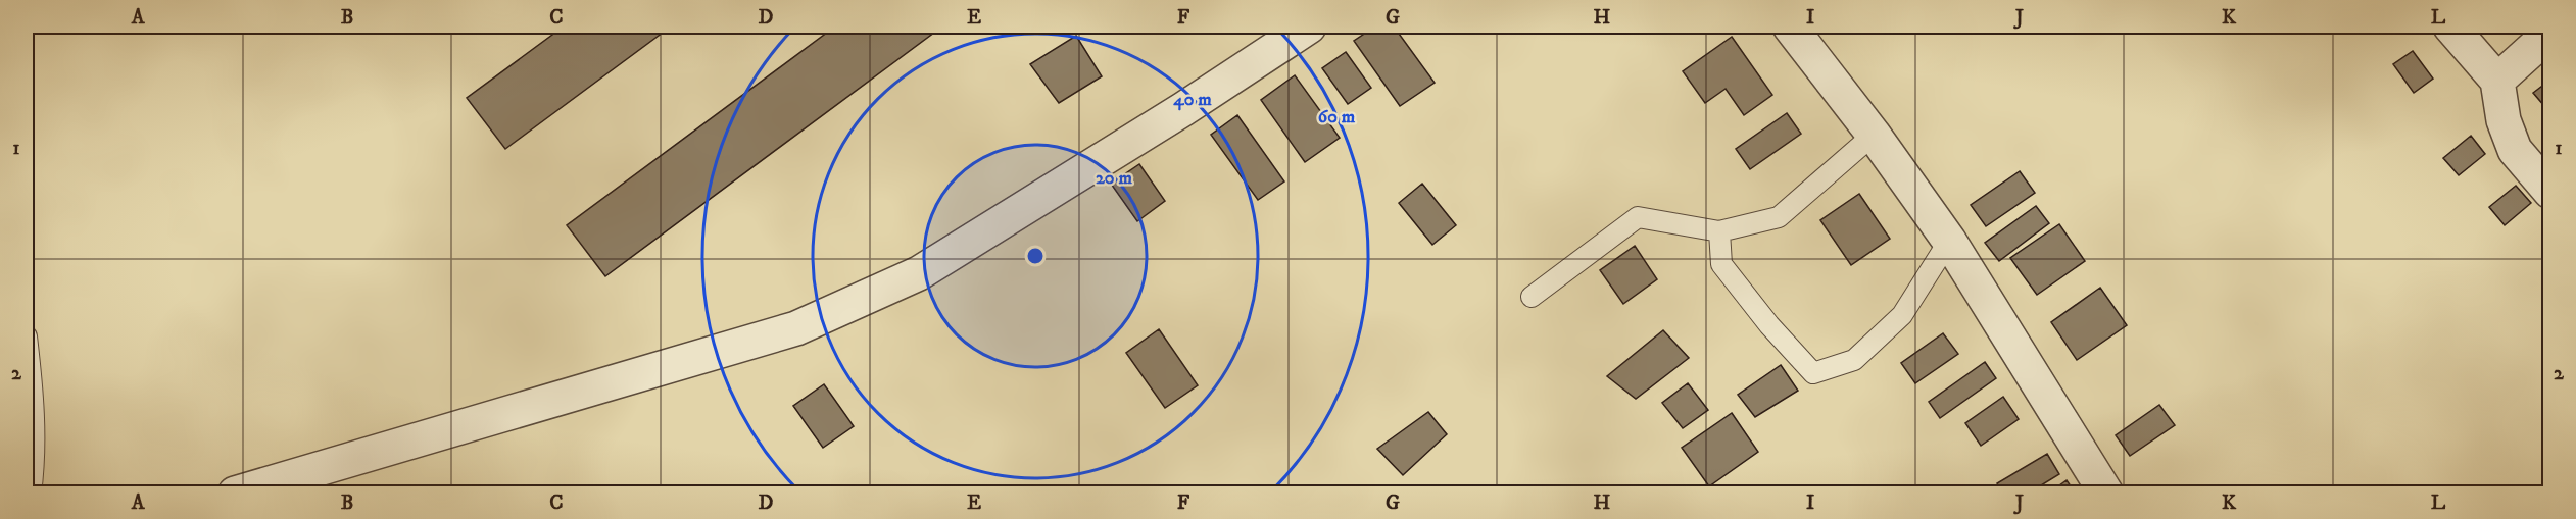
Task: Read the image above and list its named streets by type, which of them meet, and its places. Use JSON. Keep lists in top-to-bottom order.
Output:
{
  "grid": {
    "columns": [
      "A",
      "B",
      "C",
      "D",
      "E",
      "F",
      "G",
      "H",
      "I",
      "J",
      "K",
      "L"
    ],
    "rows": ["1", "2"]
  },
  "rings": ["40 m", "60 m", "20 m"]
}
